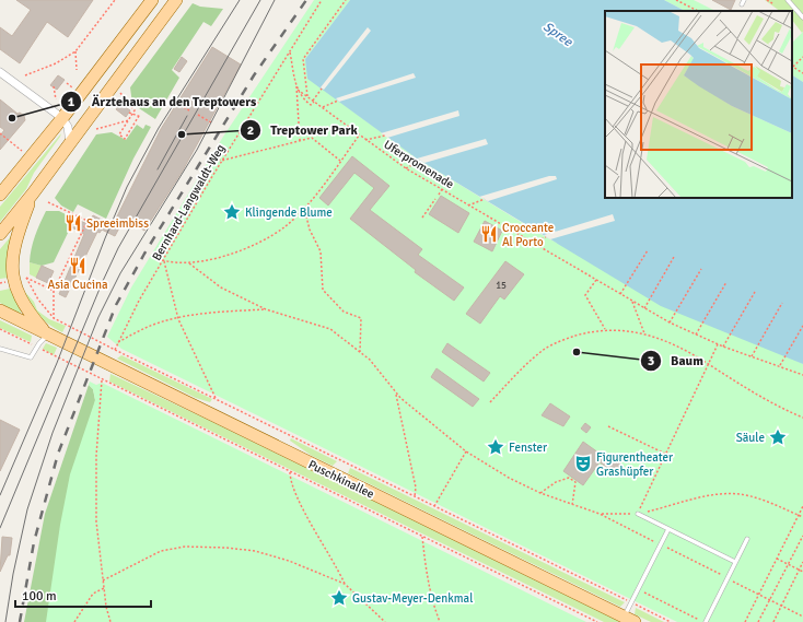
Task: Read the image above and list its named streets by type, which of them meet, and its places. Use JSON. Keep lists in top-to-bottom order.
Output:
{
  "streets": {
    "main road": ["Puschkinallee"],
    "path": ["Uferpromenade", "Bernhard-Langwaldt-Weg"]
  },
  "water": ["Spree"],
  "places": {
    "other": ["Ärztehaus an den Treptowers", "Treptower Park", "Baum"],
    "place": [
      "Klingende Blume",
      "Säule",
      "Fenster",
      "Gustav-Meyer-Denkmal"
    ],
    "restaurant": ["Spreeimbiss", "Croccante Al Porto", "Asia Cucina"],
    "theatre": ["Figurentheater Grashüpfer"]
  },
  "house_numbers": ["15"],
  "scale_bar": "100 m"
}
